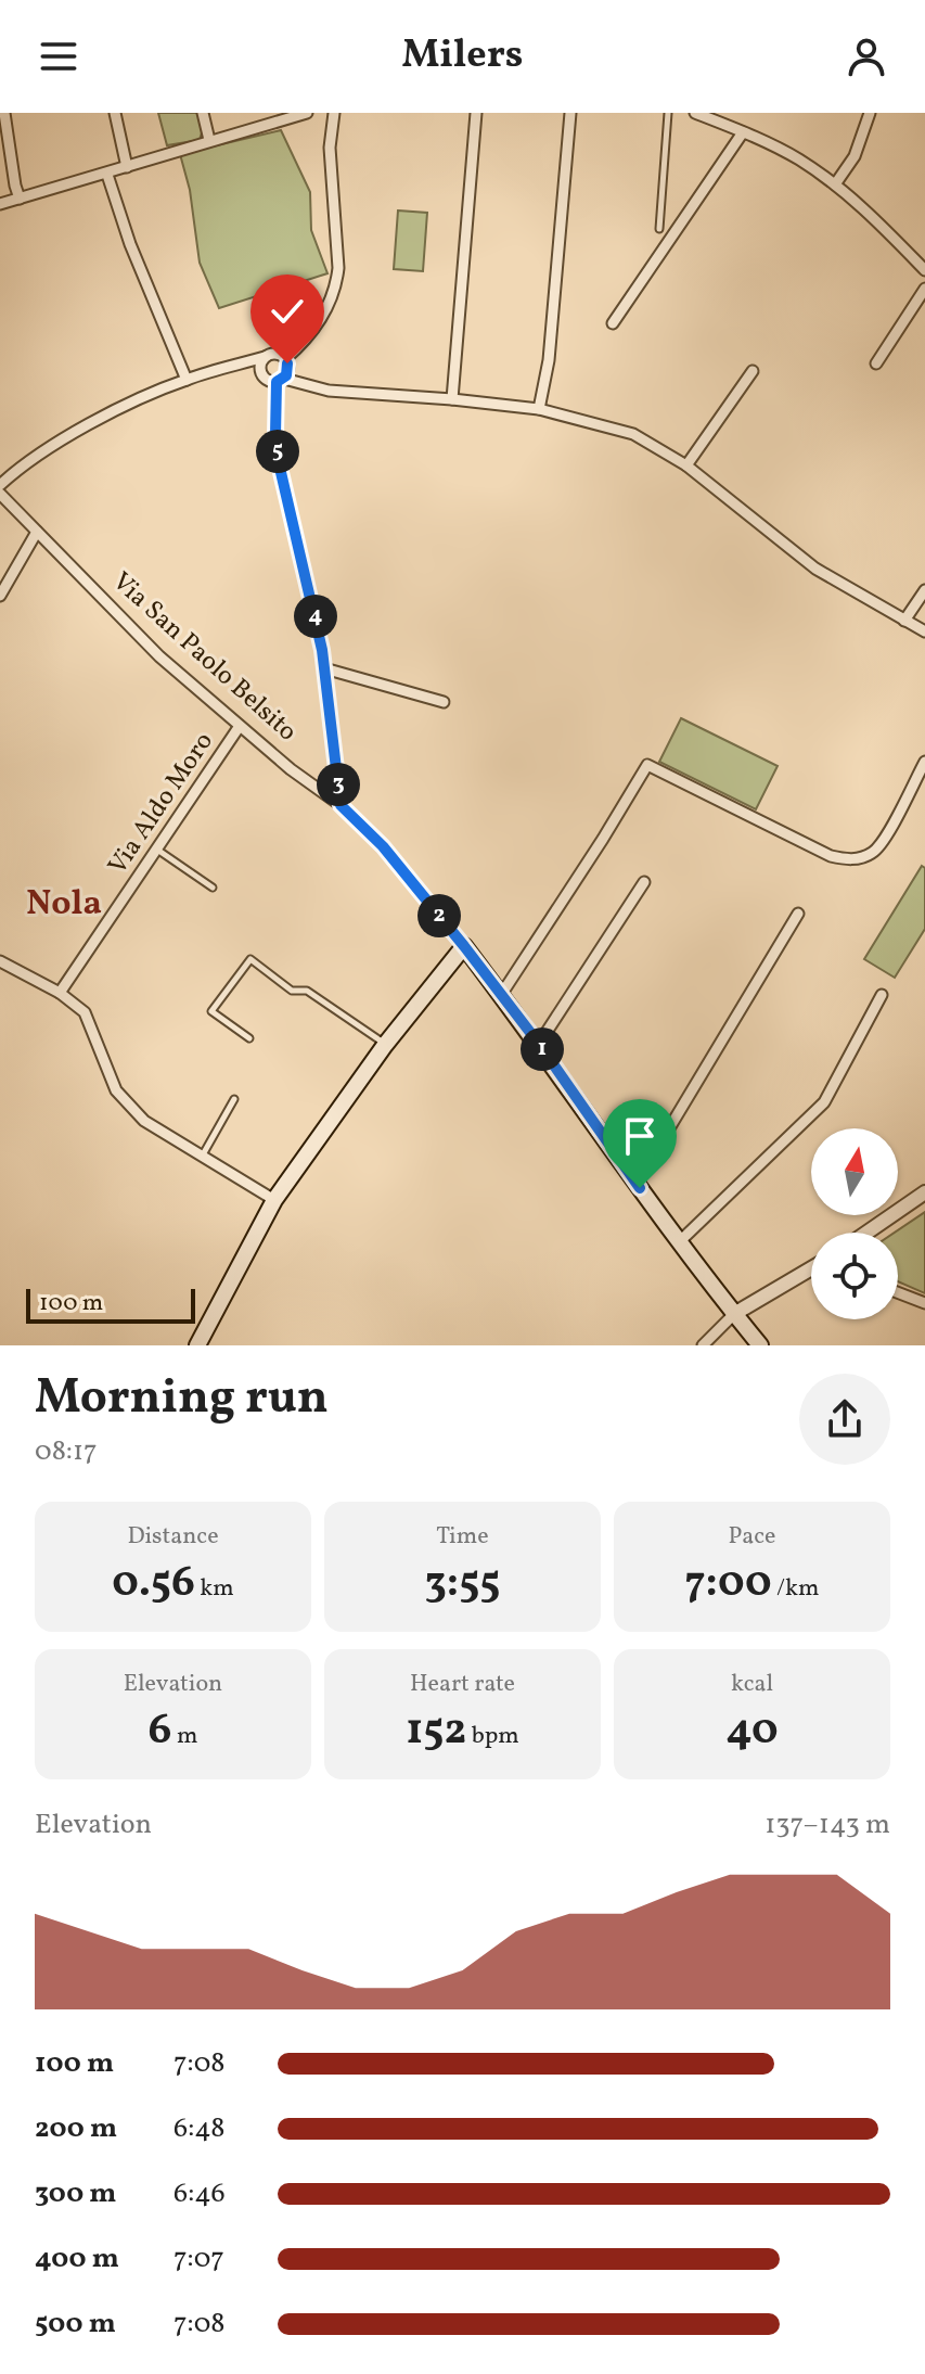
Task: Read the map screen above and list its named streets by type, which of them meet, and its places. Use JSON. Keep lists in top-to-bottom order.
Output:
{
  "streets": {
    "main road": ["Via San Paolo Belsito"],
    "street": ["Via Aldo Moro"]
  },
  "crossings": [
    ["Via San Paolo Belsito", "Via Aldo Moro"]
  ],
  "districts": ["Nola"],
  "scale_bar": "100 m",
  "north": "top",
  "page": {
    "header": "Milers",
    "pins": [
      "5",
      "4",
      "3",
      "2",
      "1"
    ],
    "scale": "100 m",
    "heading": ["Morning run", "08:17"],
    "stats": [
      ["Distance", "0.56 km"],
      ["Time", "3:55"],
      ["Pace", "7:00 /km"],
      ["Elevation", "6 m"],
      ["Heart rate", "152 bpm"],
      ["kcal", "40"]
    ],
    "chart": ["Elevation", "137–143 m"],
    "list": [
      {
        "name": "100 m",
        "note": "7:08"
      },
      {
        "name": "200 m",
        "note": "6:48"
      },
      {
        "name": "300 m",
        "note": "6:46"
      },
      {
        "name": "400 m",
        "note": "7:07"
      },
      {
        "name": "500 m",
        "note": "7:08"
      }
    ]
  }
}
